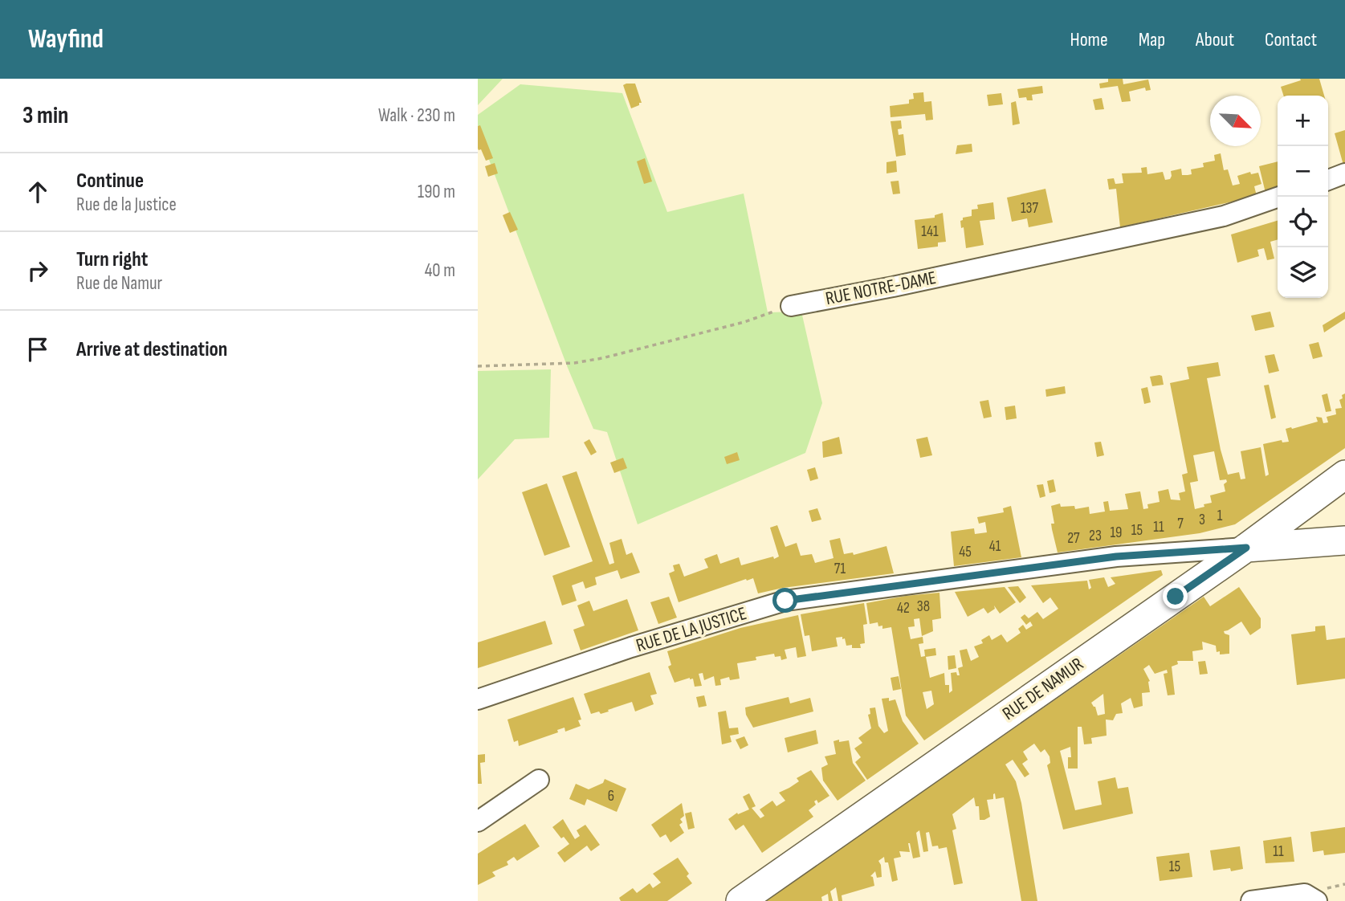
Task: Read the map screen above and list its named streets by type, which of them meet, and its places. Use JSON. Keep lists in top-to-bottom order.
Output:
{
  "streets": {
    "main road": ["RUE DE NAMUR"],
    "street": ["RUE NOTRE-DAME", "RUE DE LA JUSTICE"]
  },
  "crossings": [
    ["RUE DE LA JUSTICE", "RUE DE NAMUR"]
  ],
  "house_numbers": [
    "137",
    "141",
    "1",
    "3",
    "7",
    "11",
    "15",
    "19",
    "23",
    "27",
    "41",
    "45",
    "71",
    "38",
    "42",
    "6",
    "11",
    "15"
  ],
  "north": "bottom right",
  "page": {
    "header": "Wayfind",
    "nav": [
      "Home",
      "Map",
      "About",
      "Contact"
    ],
    "heading": ["3 min", "Walk · 230 m"],
    "map_buttons": ["+", "−"],
    "list": [
      ["Continue", "Rue de la Justice", "190 m"],
      ["Turn right", "Rue de Namur", "40 m"],
      "Arrive at destination"
    ]
  }
}
